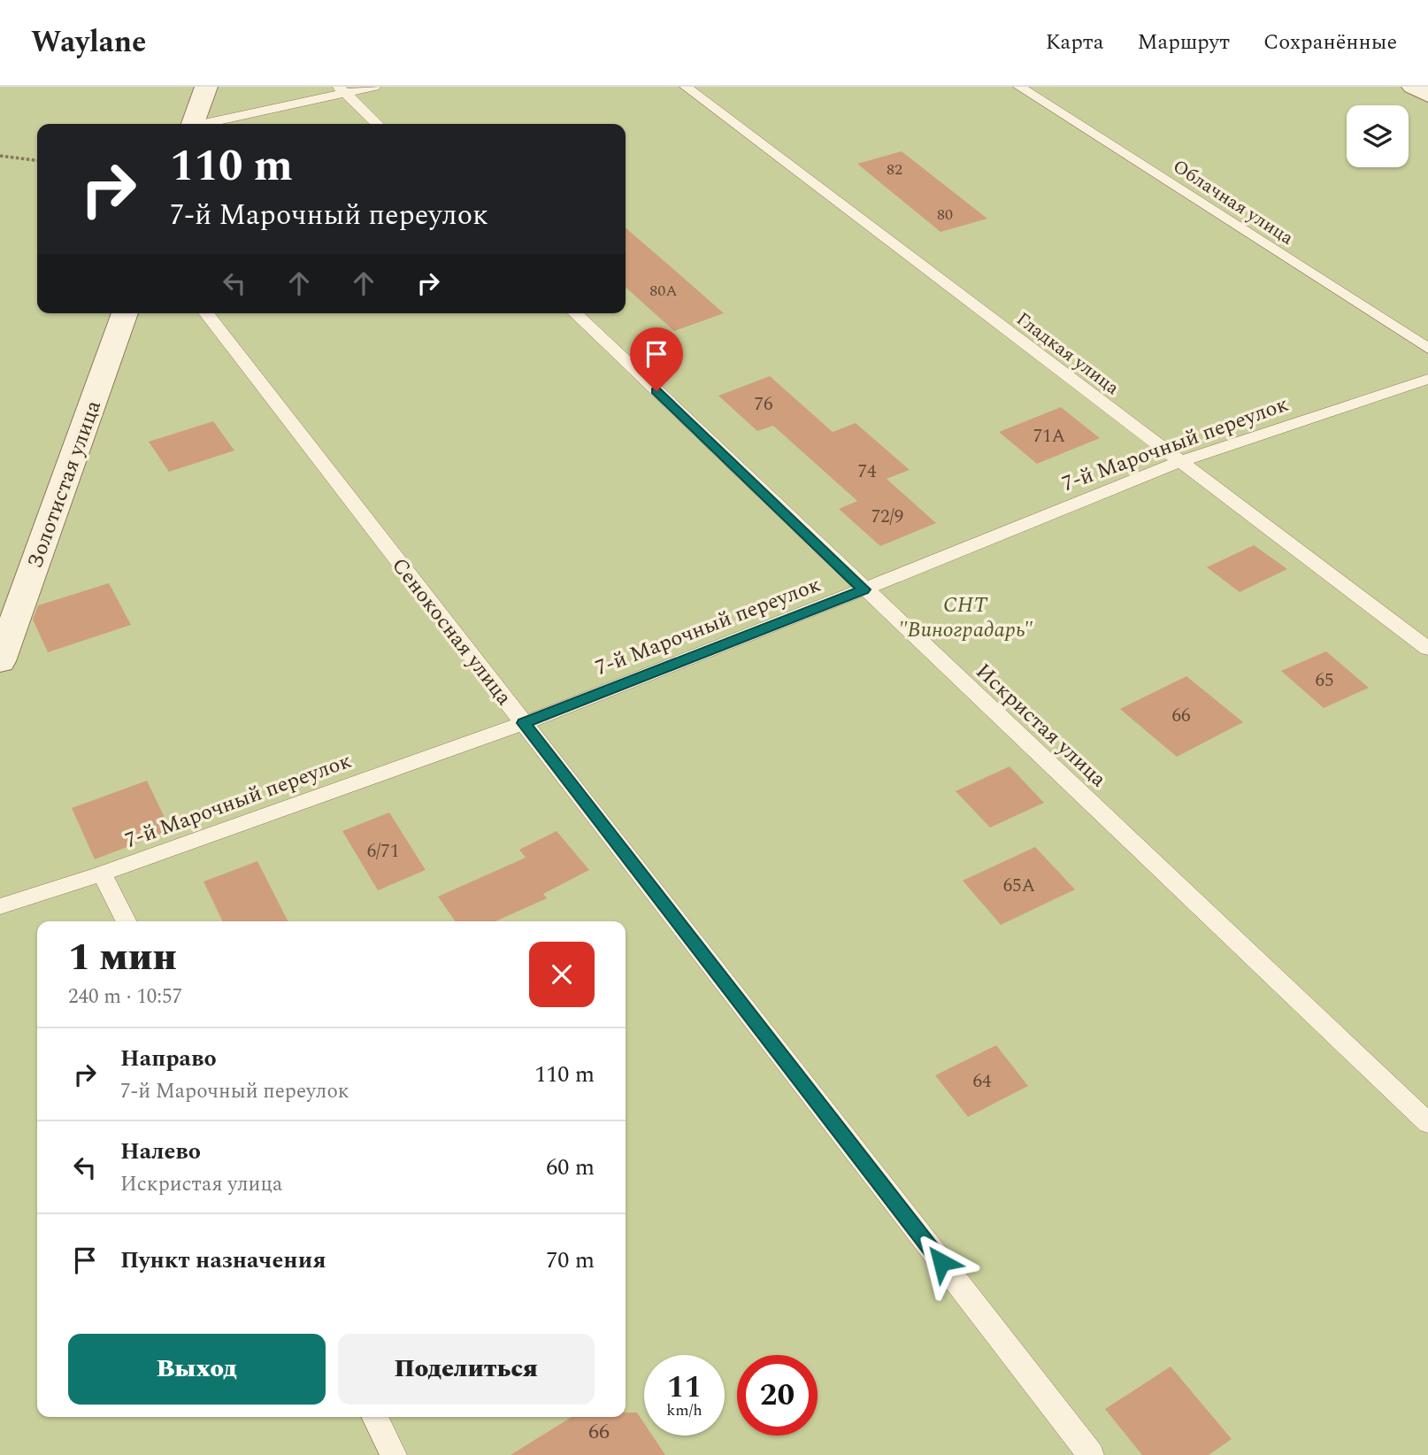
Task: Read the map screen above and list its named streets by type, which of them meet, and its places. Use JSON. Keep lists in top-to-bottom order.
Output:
{
  "streets": {
    "street": ["Золотистая улица"],
    "lane": [
      "Облачная улица",
      "Гладкая улица",
      "7-й Марочный переулок",
      "Сенокосная улица",
      "Искристая улица"
    ]
  },
  "crossings": [
    ["Гладкая улица", "7-й Марочный переулок"],
    ["7-й Марочный переулок", "Сенокосная улица"],
    ["7-й Марочный переулок", "Искристая улица"]
  ],
  "parks": ["СНТ \"Виноградарь\""],
  "house_numbers": [
    "82",
    "80",
    "80А",
    "76",
    "71А",
    "74",
    "72/9",
    "65",
    "66",
    "6/71",
    "65А",
    "64",
    "66"
  ],
  "page": {
    "header": "Waylane",
    "nav": ["Карта", "Маршрут", "Сохранённые"],
    "turn": ["110 m", "7-й Марочный переулок"],
    "heading": ["1 мин", "240 m · 10:57"],
    "list": [
      {
        "name": "Направо",
        "note": "7-й Марочный переулок",
        "value": "110 m"
      },
      {
        "name": "Налево",
        "note": "Искристая улица",
        "value": "60 m"
      },
      {
        "name": "Пункт назначения",
        "value": "70 m"
      }
    ],
    "buttons": ["Выход", "Поделиться"],
    "speed": "11 km/h",
    "limit": "20"
  }
}
